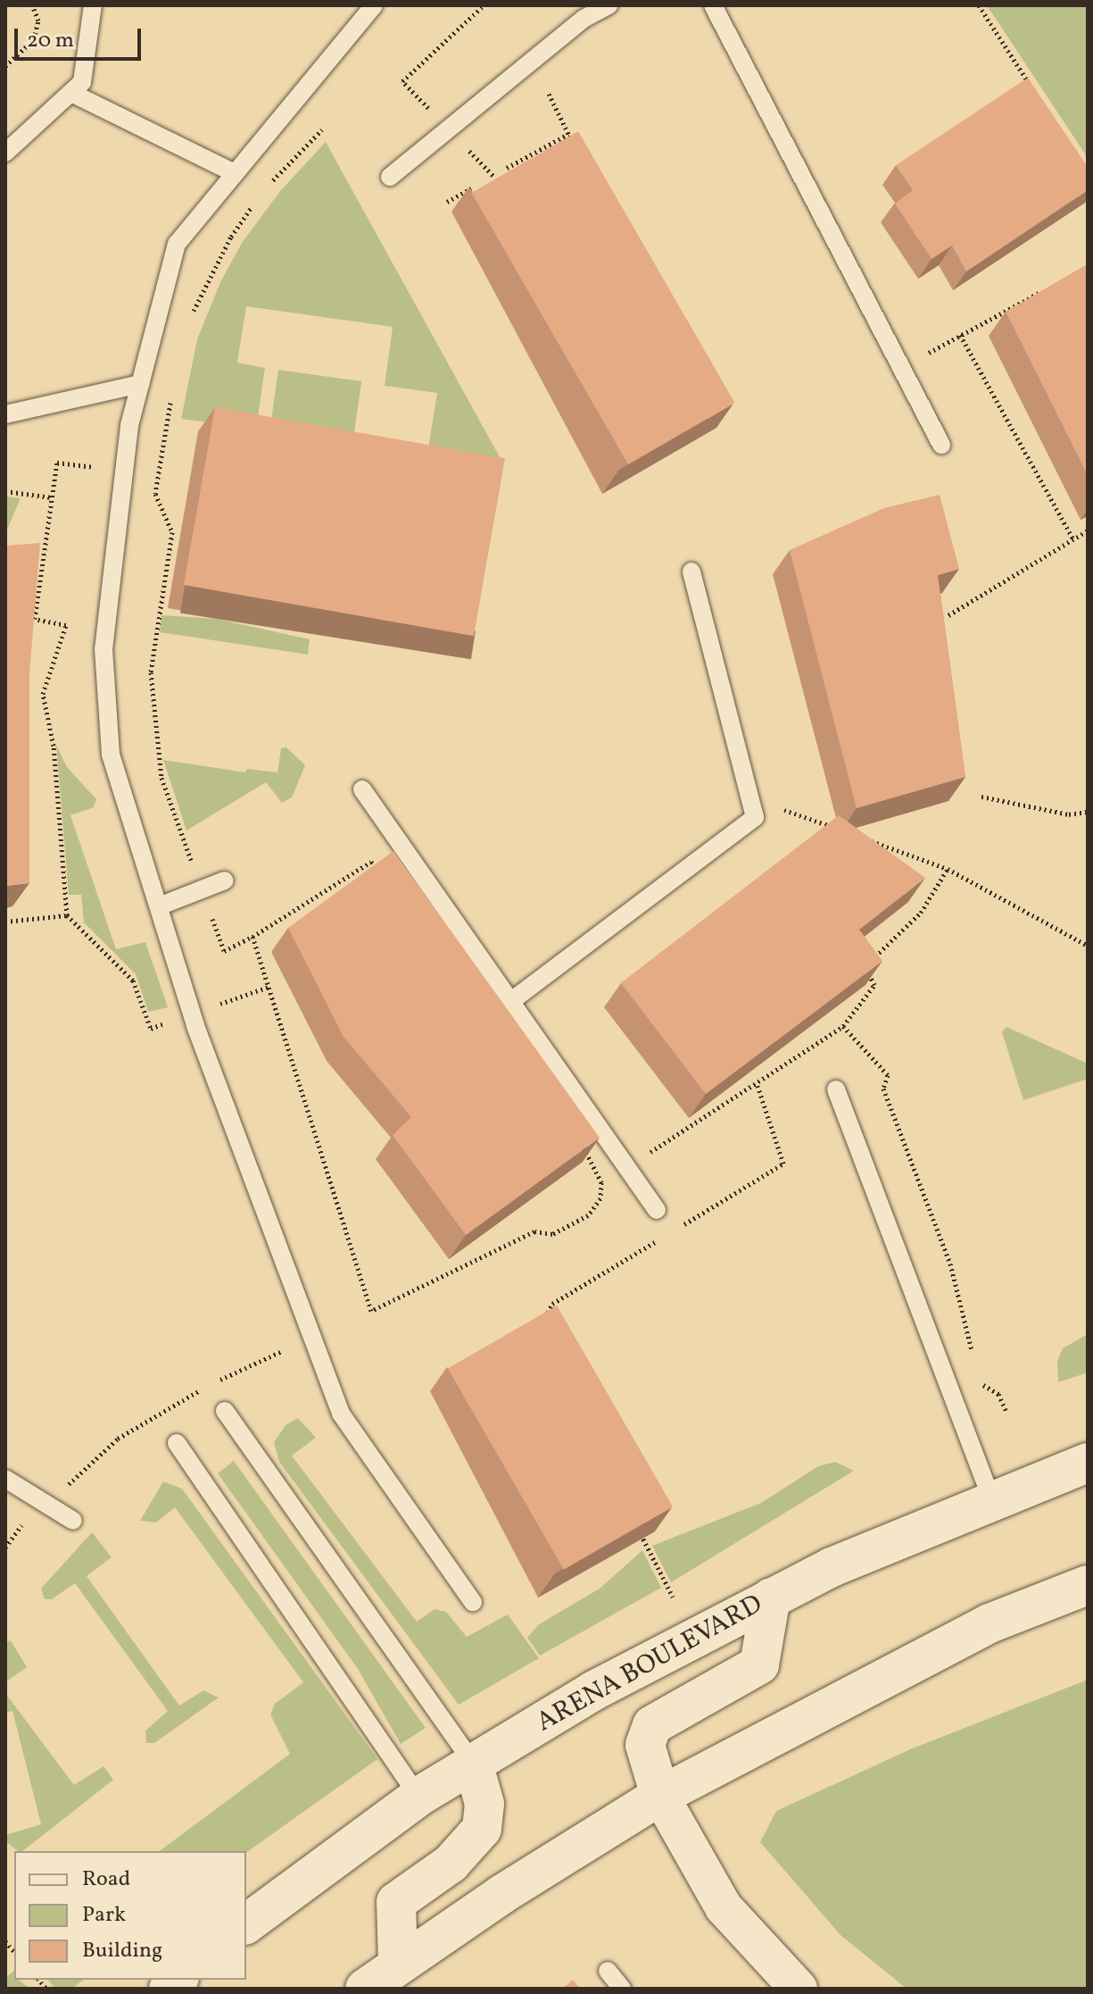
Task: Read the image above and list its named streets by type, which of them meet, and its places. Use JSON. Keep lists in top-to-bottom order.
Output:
{
  "streets": {
    "main road": ["ARENA BOULEVARD"]
  },
  "legend": ["Road", "Park", "Building"],
  "scale_bar": "20 m"
}
